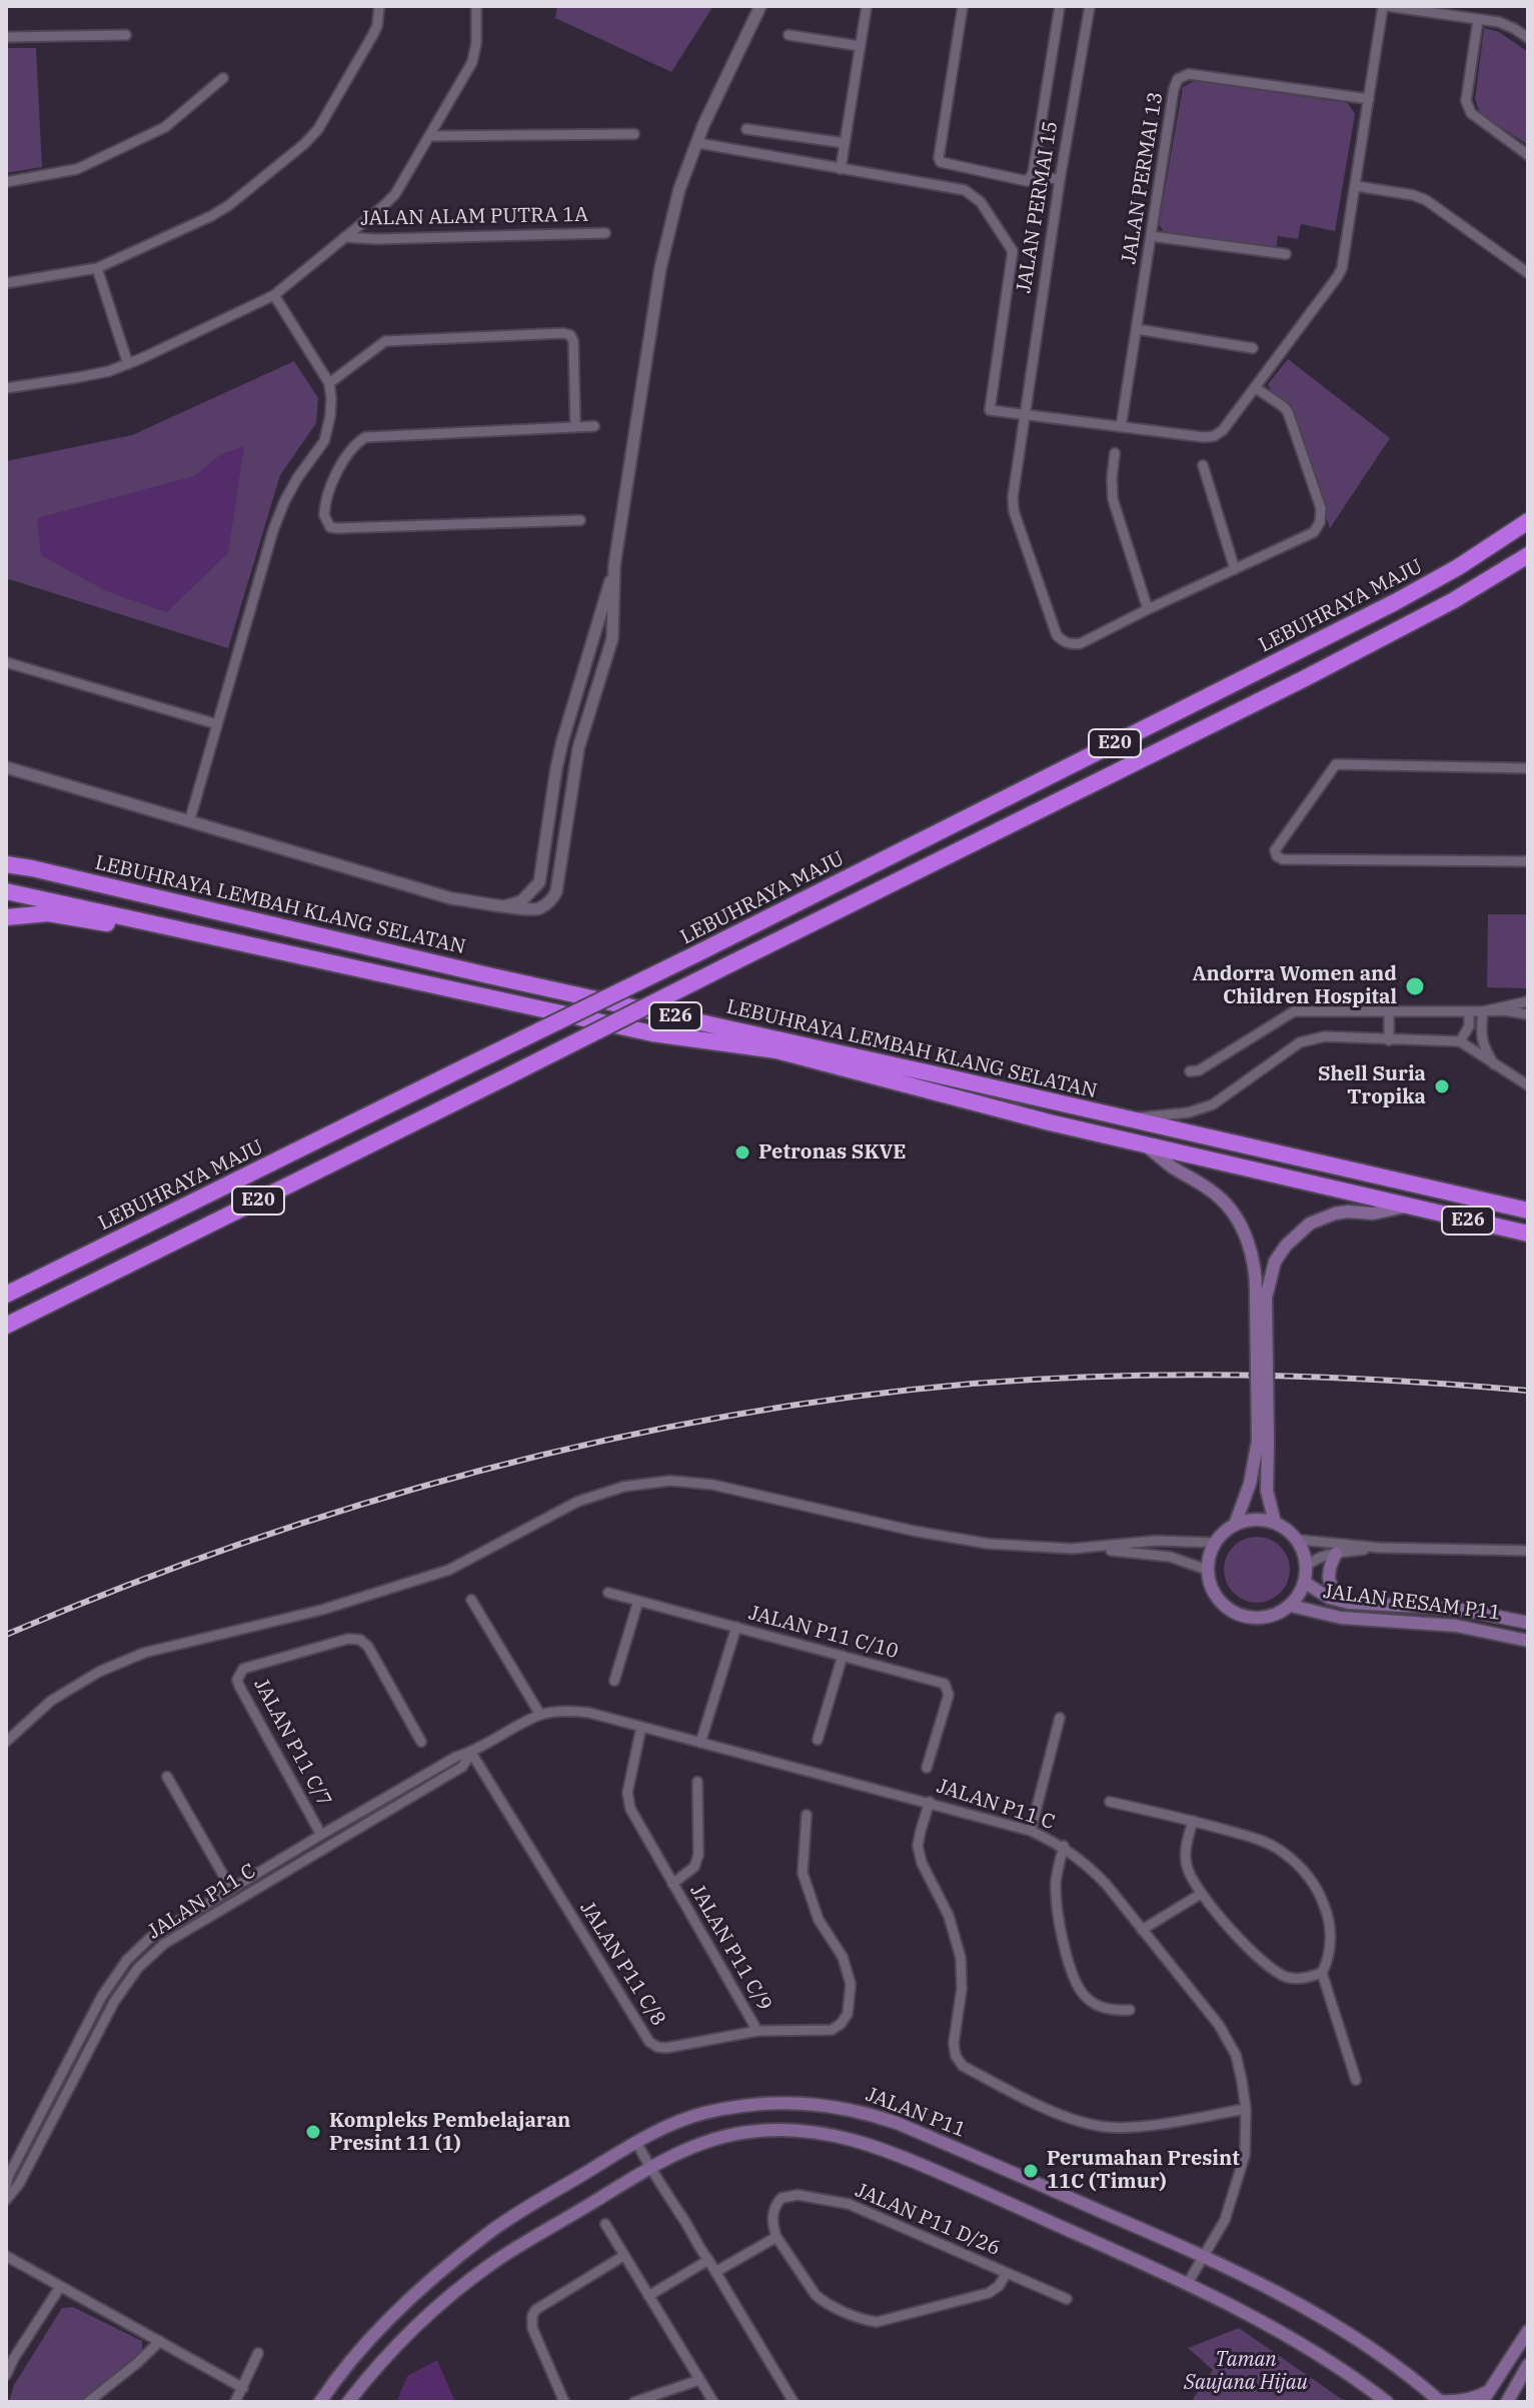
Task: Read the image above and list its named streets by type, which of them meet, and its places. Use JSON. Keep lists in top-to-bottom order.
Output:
{
  "streets": {
    "highway": [
      "LEBUHRAYA MAJU",
      "E20",
      "LEBUHRAYA LEMBAH KLANG SELATAN",
      "E26"
    ],
    "main road": ["JALAN RESAM P11", "JALAN P11"],
    "street": [
      "JALAN PERMAI 13",
      "JALAN PERMAI 15",
      "JALAN ALAM PUTRA 1A",
      "JALAN P11 C/10",
      "JALAN P11 C/7",
      "JALAN P11 C",
      "JALAN P11 C/9",
      "JALAN P11 C/8",
      "JALAN P11 D/26"
    ]
  },
  "crossings": [
    ["JALAN P11 C/7", "JALAN P11 C"],
    ["JALAN P11 C", "JALAN P11 C/9"],
    ["JALAN P11 C", "JALAN P11 C/8"],
    ["JALAN P11 C", "JALAN P11"],
    ["JALAN P11 C/9", "JALAN P11 C/8"]
  ],
  "parks": ["Taman Saujana Hijau"],
  "places": [
    "Andorra Women and Children Hospital",
    "Shell Suria Tropika",
    "Petronas SKVE",
    "Kompleks Pembelajaran Presint 11 (1)",
    "Perumahan Presint 11C (Timur)"
  ]
}
